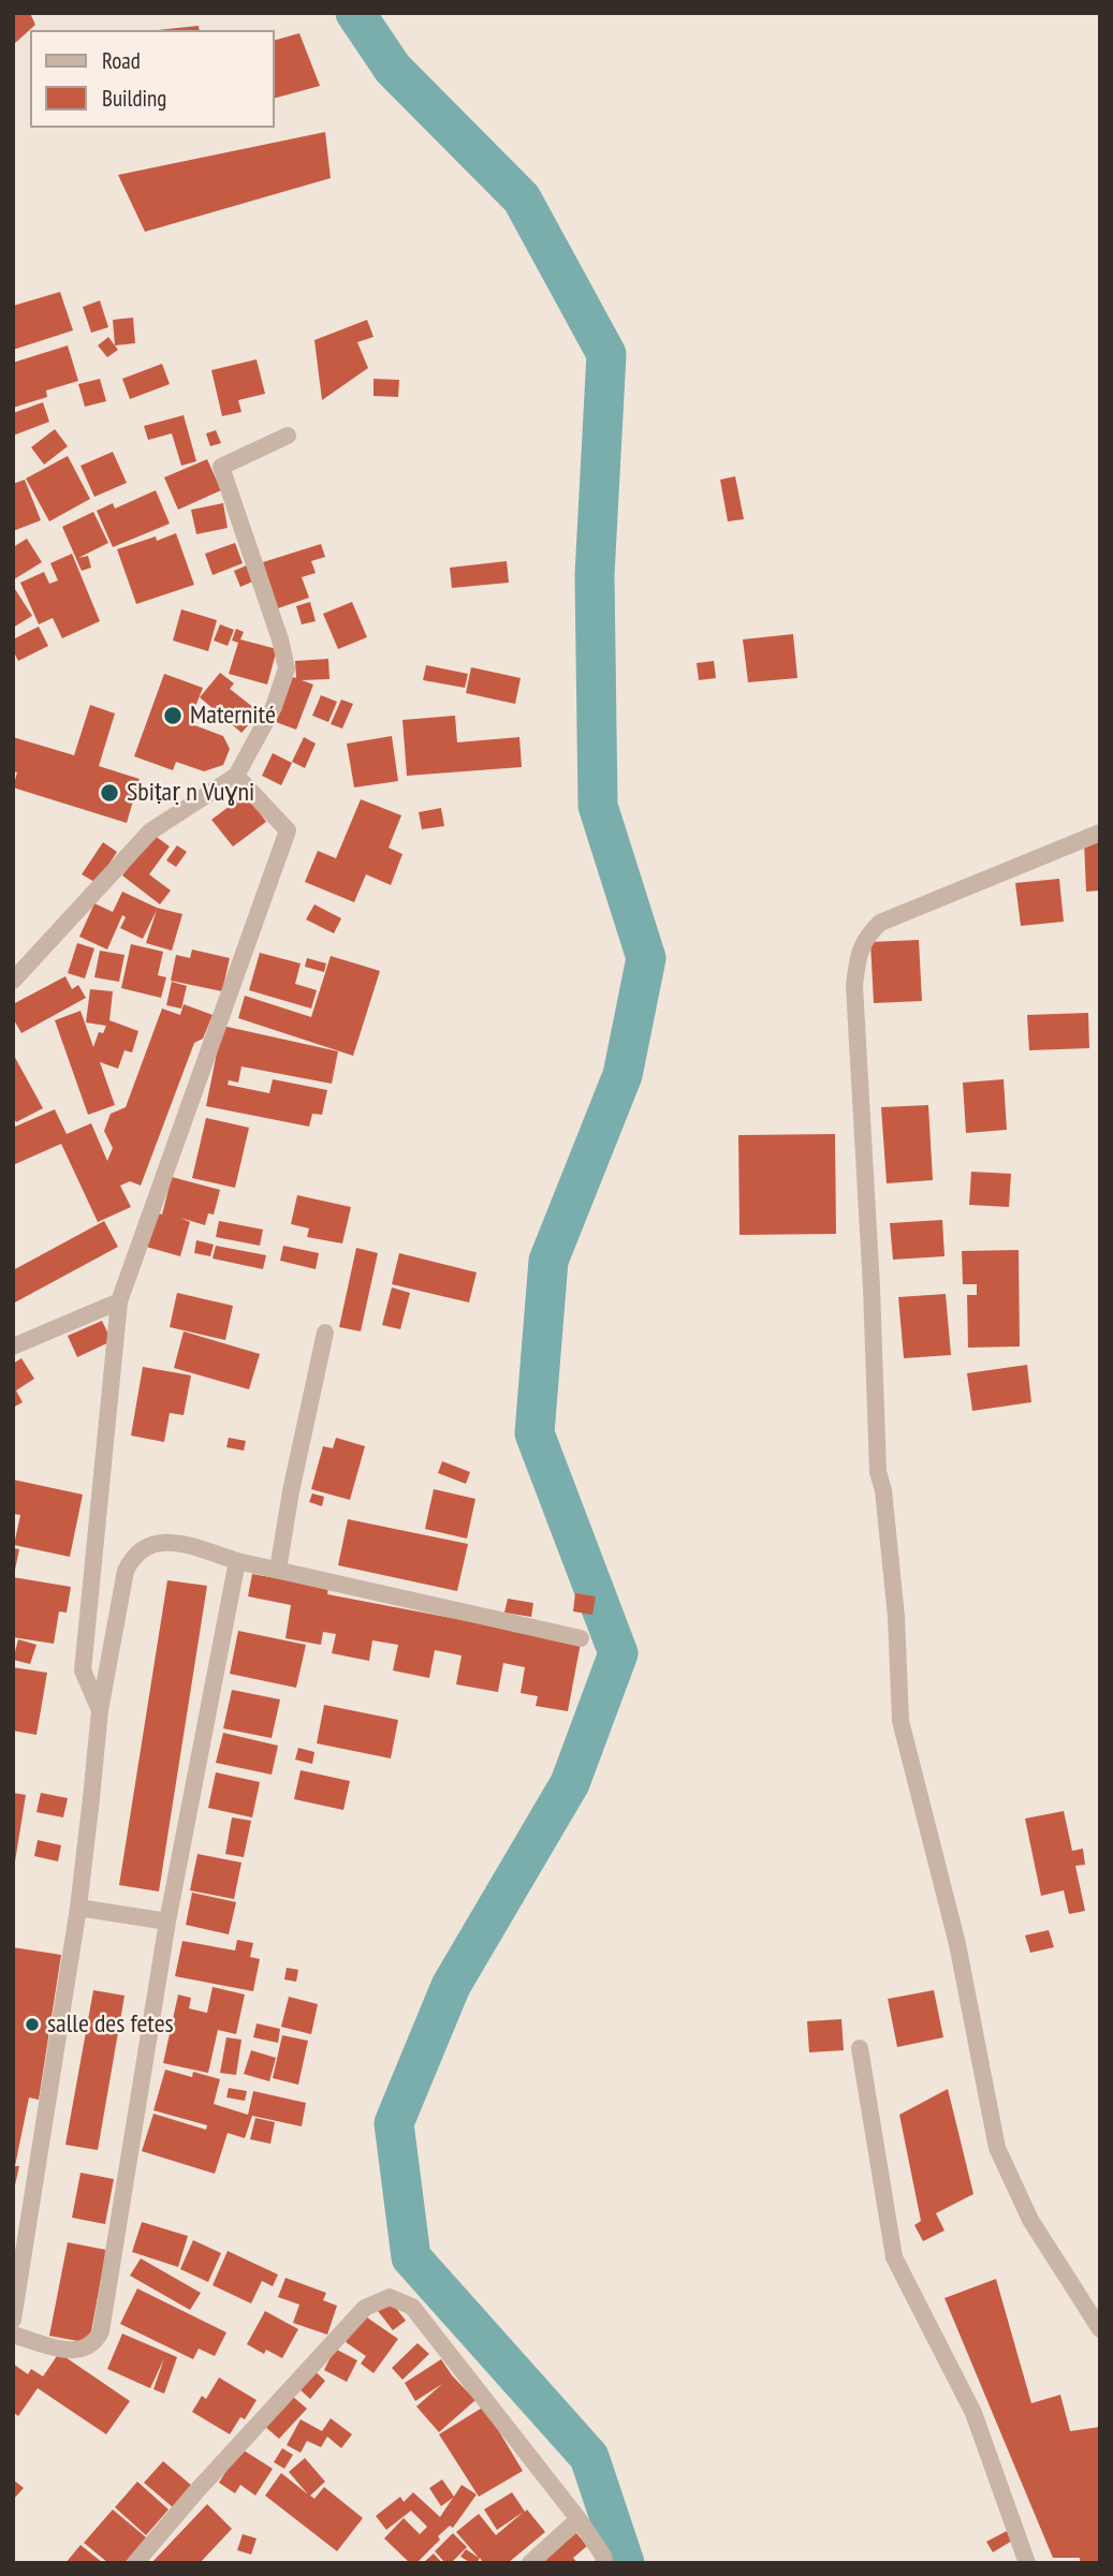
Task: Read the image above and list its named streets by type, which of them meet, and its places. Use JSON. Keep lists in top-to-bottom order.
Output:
{
  "places": ["Maternité", "Sbiṭaṛ n Vuɣni", "salle des fetes"],
  "legend": ["Road", "Building"]
}
